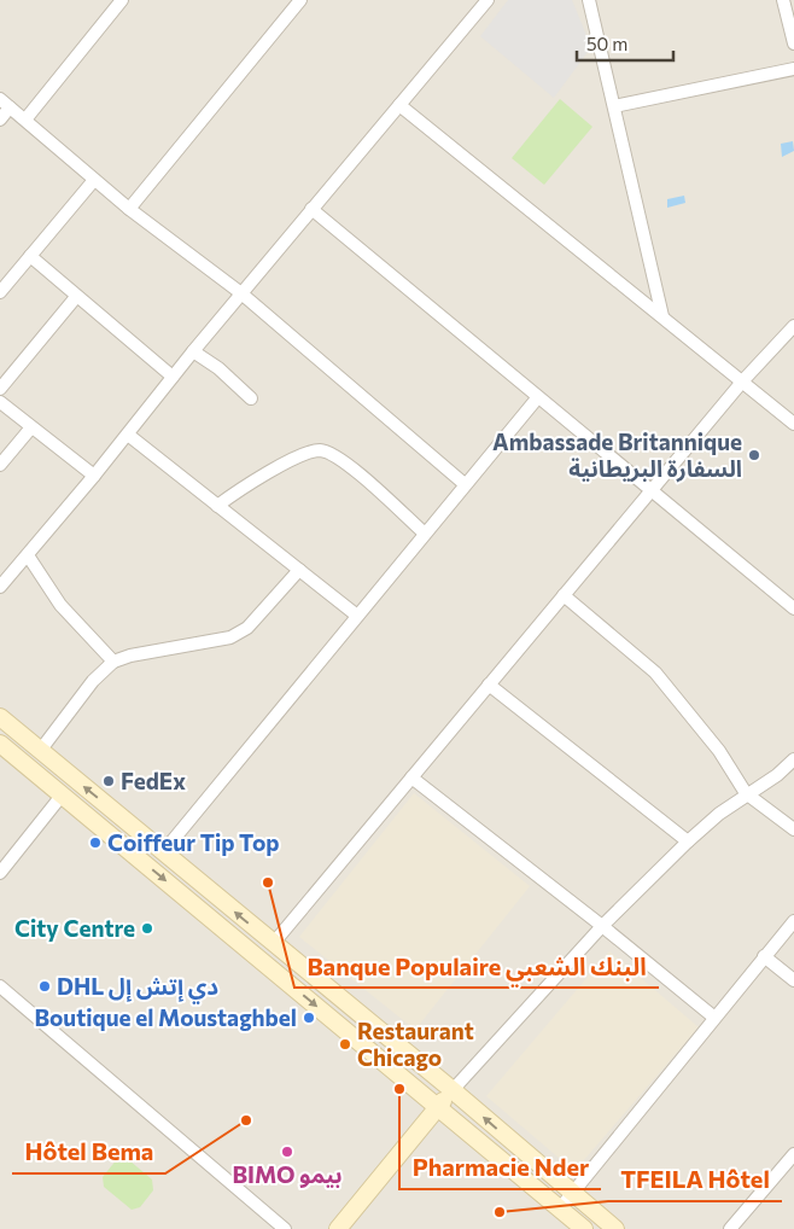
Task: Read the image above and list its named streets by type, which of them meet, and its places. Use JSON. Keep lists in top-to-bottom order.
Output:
{
  "places": [
    "Ambassade Britannique السفارة البريطانية",
    "FedEx",
    "Coiffeur Tip Top",
    "Banque Populaire البنك الشعبي",
    "City Centre",
    "DHL دي إتش إل",
    "Boutique el Moustaghbel",
    "Restaurant Chicago",
    "Pharmacie Nder",
    "Hôtel Bema",
    "BIMO بيمو",
    "TFEILA Hôtel"
  ],
  "scale_bar": "50 m"
}
